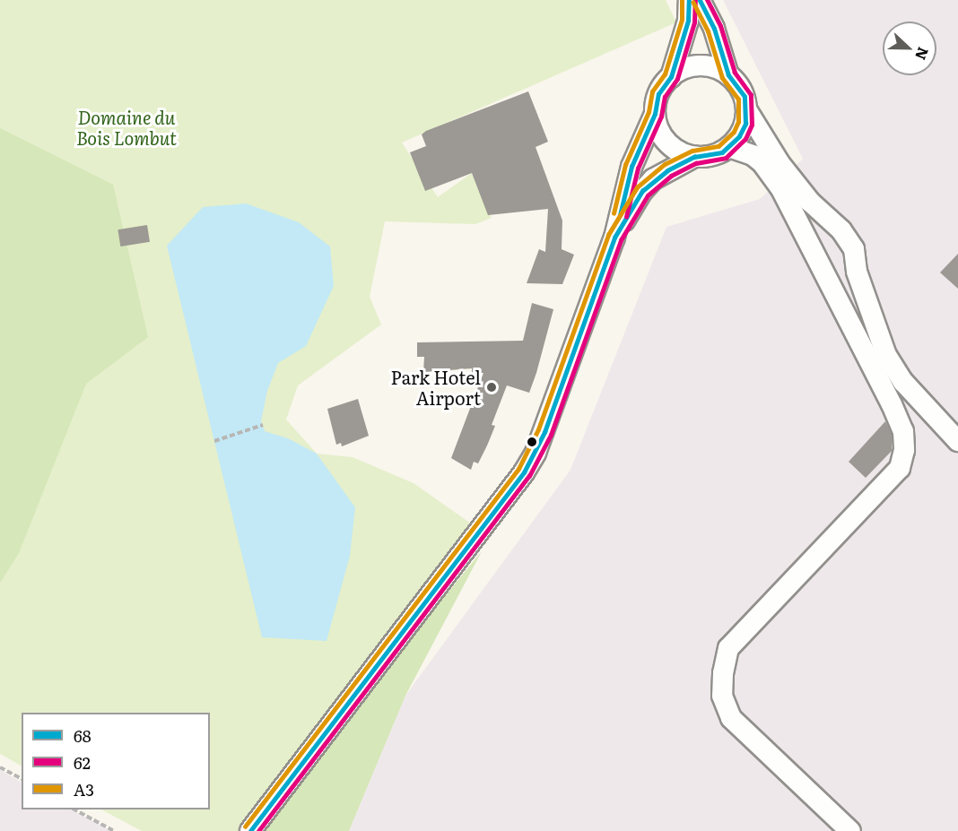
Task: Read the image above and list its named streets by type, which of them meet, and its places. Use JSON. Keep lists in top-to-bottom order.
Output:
{
  "parks": ["Domaine du Bois Lombut"],
  "places": ["Park Hotel Airport"],
  "lines": ["transit line 68", "transit line 62", "transit line A3"],
  "legend": ["68", "62", "A3"],
  "north": "right"
}
